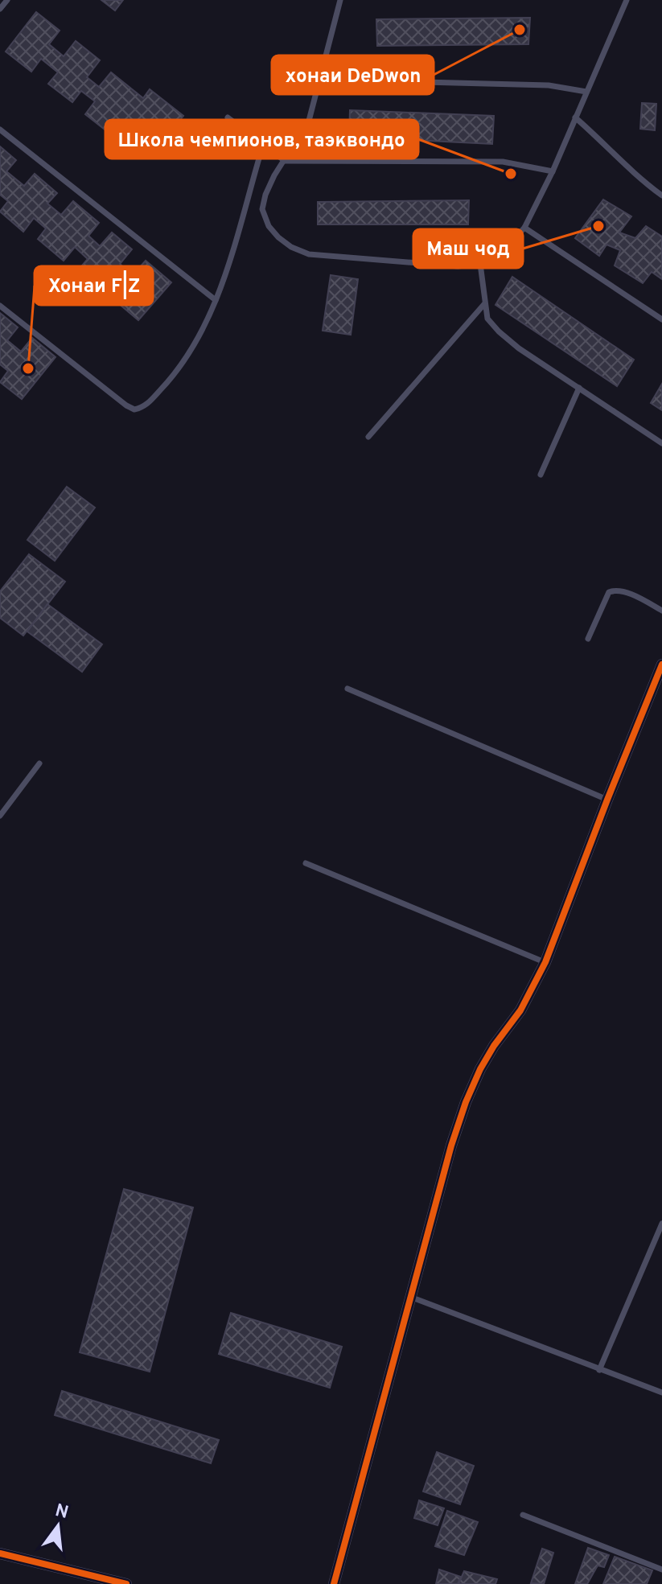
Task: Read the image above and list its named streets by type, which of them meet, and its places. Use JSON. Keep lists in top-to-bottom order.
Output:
{
  "places": [
    "хонаи DeDwon",
    "Школа чемпионов, таэквондо",
    "Маш чод",
    "Хонаи F|Z"
  ],
  "north": "top"
}
